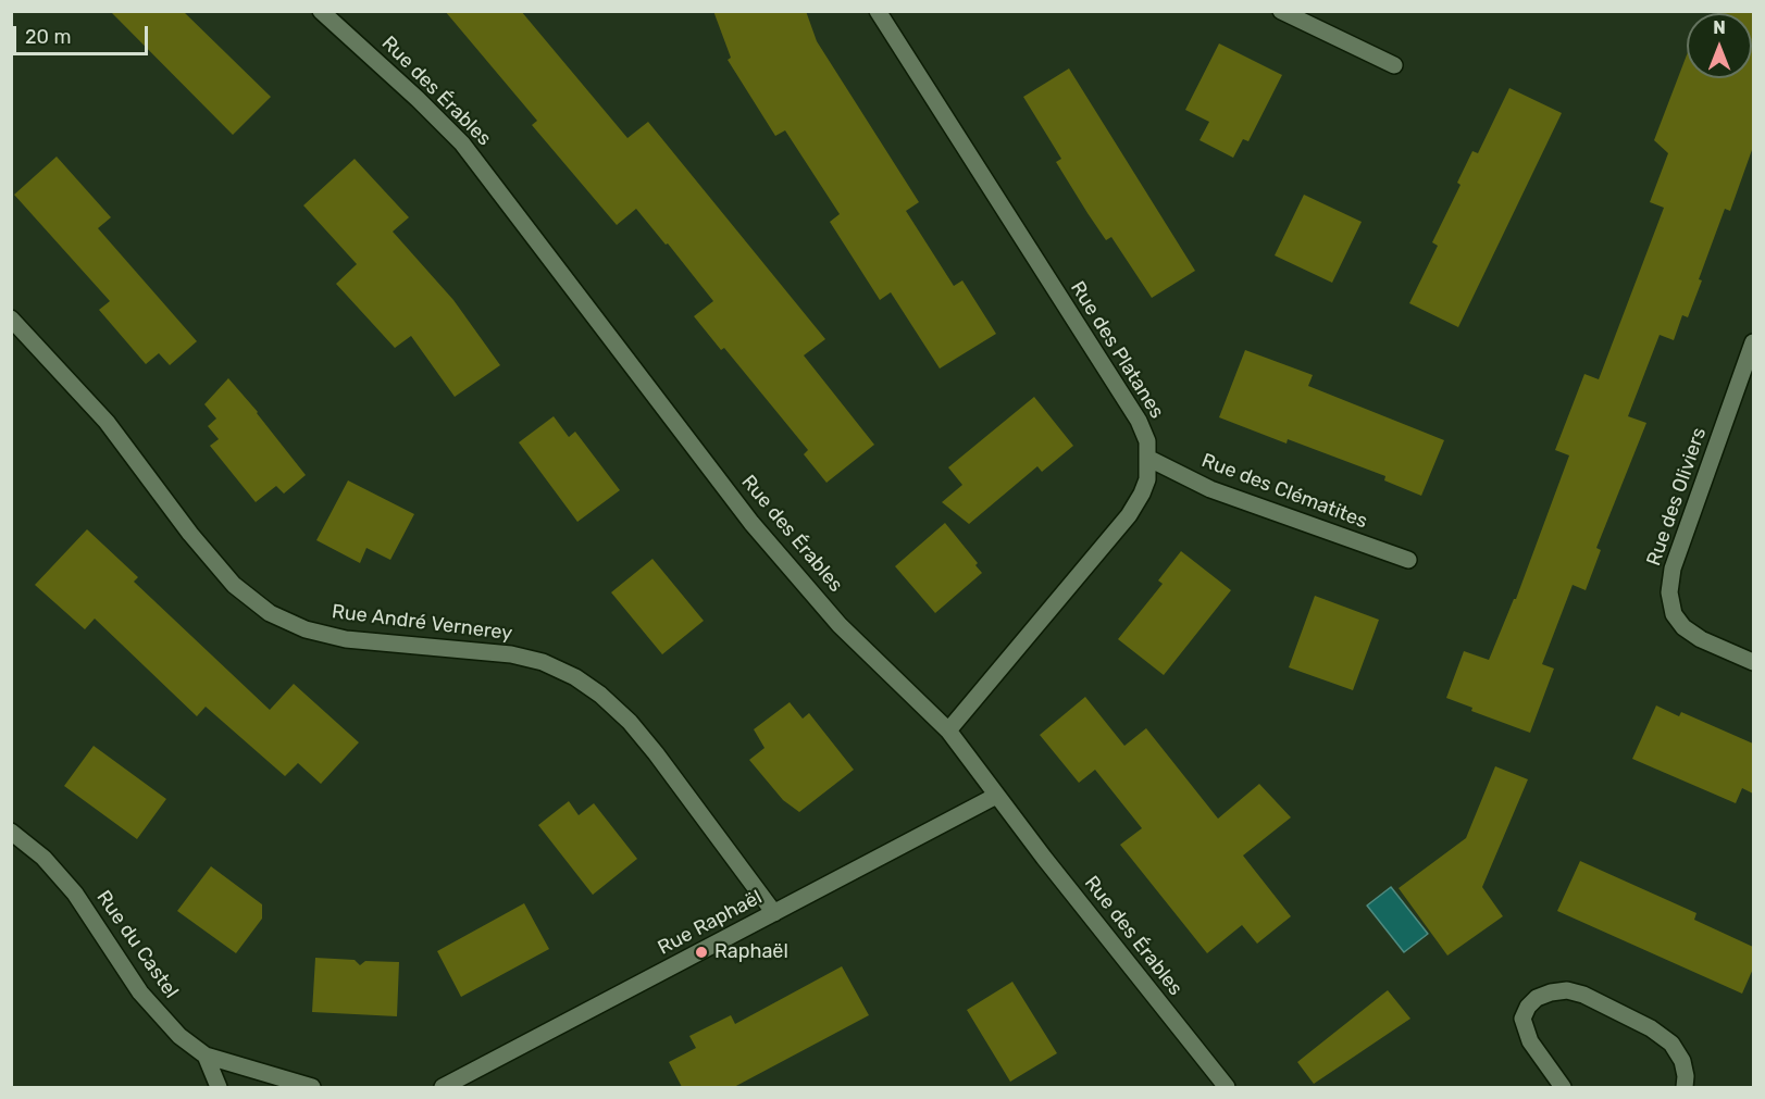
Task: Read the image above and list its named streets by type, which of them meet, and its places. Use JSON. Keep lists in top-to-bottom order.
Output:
{
  "streets": {
    "street": [
      "Rue des Érables",
      "Rue des Platanes",
      "Rue des Clématites",
      "Rue des Oliviers",
      "Rue André Vernerey",
      "Rue Raphaël",
      "Rue du Castel"
    ]
  },
  "crossings": [
    ["Rue des Érables", "Rue des Platanes"],
    ["Rue des Érables", "Rue Raphaël"],
    ["Rue des Platanes", "Rue des Clématites"],
    ["Rue André Vernerey", "Rue Raphaël"]
  ],
  "places": ["Raphaël"],
  "scale_bar": "20 m",
  "north": "top"
}
